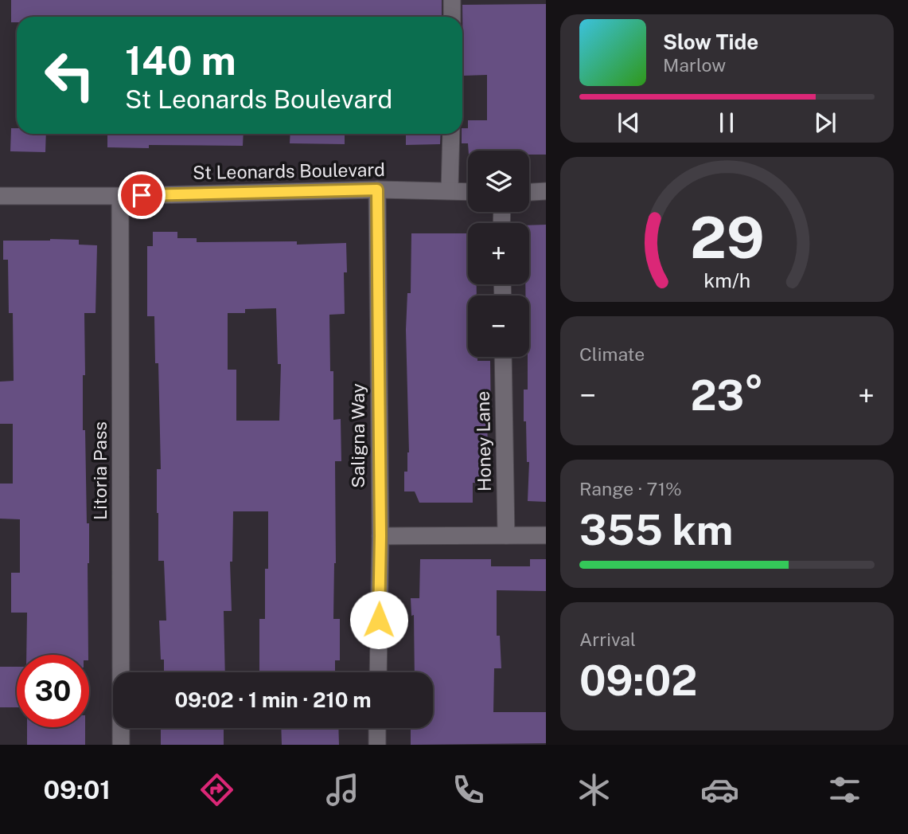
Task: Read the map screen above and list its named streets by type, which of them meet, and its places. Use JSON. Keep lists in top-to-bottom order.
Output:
{
  "streets": {
    "street": [
      "St Leonards Boulevard",
      "Saligna Way",
      "Honey Lane",
      "Litoria Pass"
    ]
  },
  "crossings": [
    ["St Leonards Boulevard", "Saligna Way"],
    ["St Leonards Boulevard", "Litoria Pass"]
  ],
  "page": {
    "turn": ["140 m", "St Leonards Boulevard"],
    "song": ["Slow Tide", "Marlow"],
    "map_buttons": ["+", "−"],
    "tile": [
      "Climate",
      ["Range · 71%", "355 km"],
      ["Arrival", "09:02"]
    ],
    "heat": ["−", "23°", "+"],
    "limit": "30",
    "trip": "09:02 · 1 min · 210 m",
    "tabs": "09:01",
    "gauge": ["29", "km/h"]
  }
}
